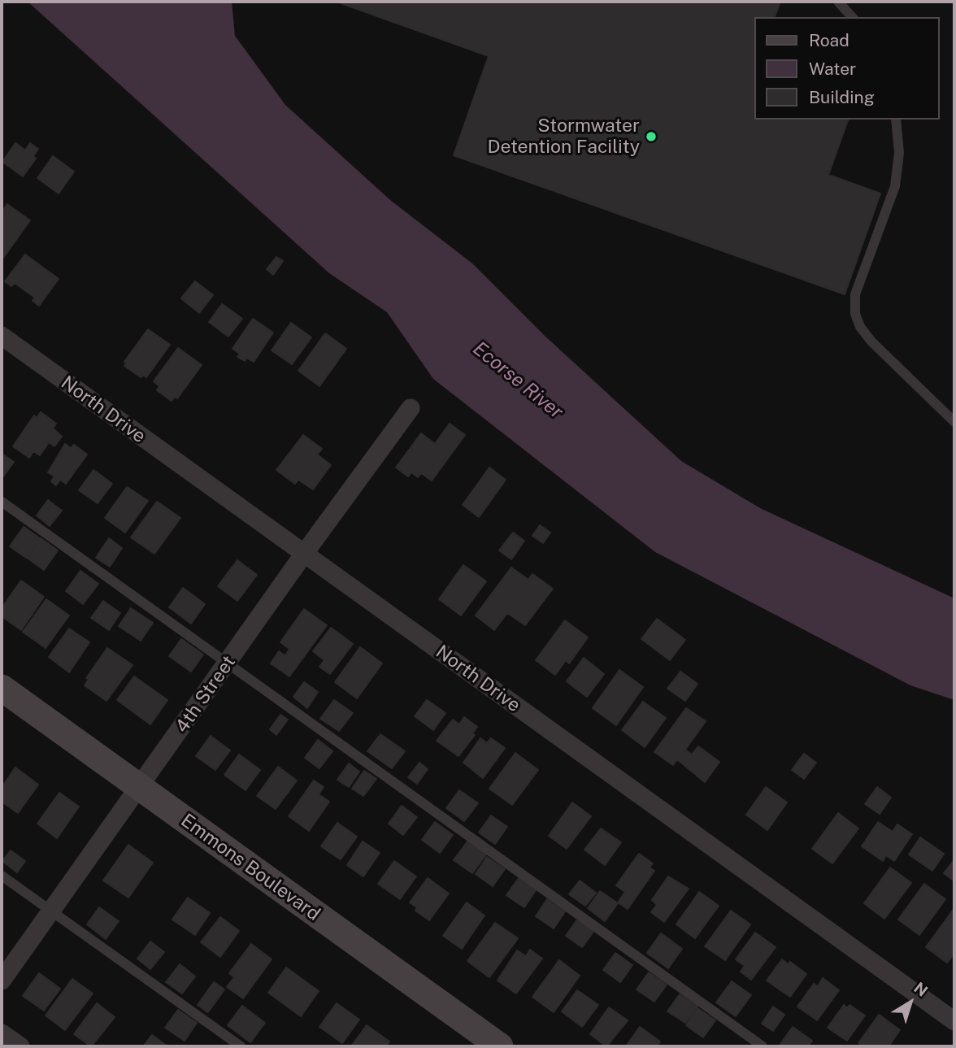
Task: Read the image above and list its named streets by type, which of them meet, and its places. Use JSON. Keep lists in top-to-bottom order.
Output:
{
  "streets": {
    "street": ["North Drive", "4th Street", "Emmons Boulevard"]
  },
  "crossings": [
    ["North Drive", "4th Street"],
    ["4th Street", "Emmons Boulevard"]
  ],
  "water": ["Ecorse River"],
  "places": ["Stormwater Detention Facility"],
  "legend": ["Road", "Water", "Building"],
  "north": "top right"
}
